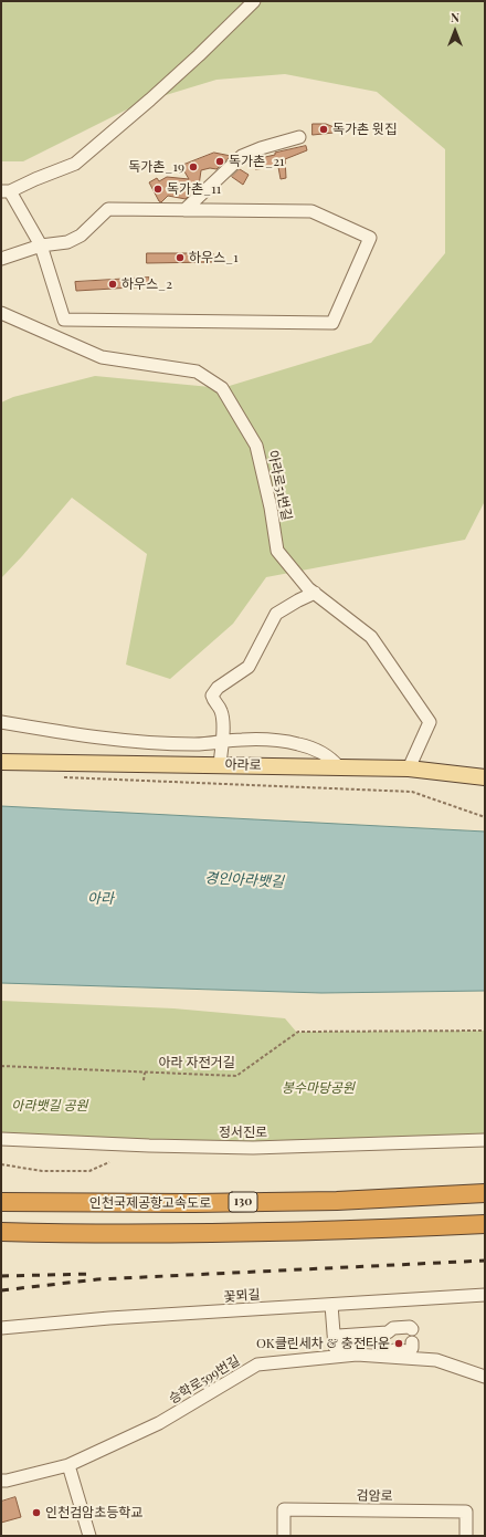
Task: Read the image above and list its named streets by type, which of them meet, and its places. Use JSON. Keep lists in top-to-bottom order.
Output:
{
  "streets": {
    "highway": ["130", "인천국제공항고속도로"],
    "main road": ["아라로"],
    "street": [
      "아라로51번길",
      "정서진로",
      "꽃뫼길",
      "승학로599번길",
      "검암로"
    ],
    "path": ["아라 자전거길"]
  },
  "crossings": [
    ["아라로51번길", "아라로"]
  ],
  "water": ["경인아라뱃길", "아라"],
  "parks": ["봉수마당공원", "아라뱃길 공원"],
  "places": [
    "독가촌 윗집",
    "독가촌_21",
    "독가촌_19",
    "독가촌_11",
    "하우스_1",
    "하우스_2",
    "OK클린세차 & 충전타운",
    "인천검암초등학교"
  ],
  "north": "top"
}
